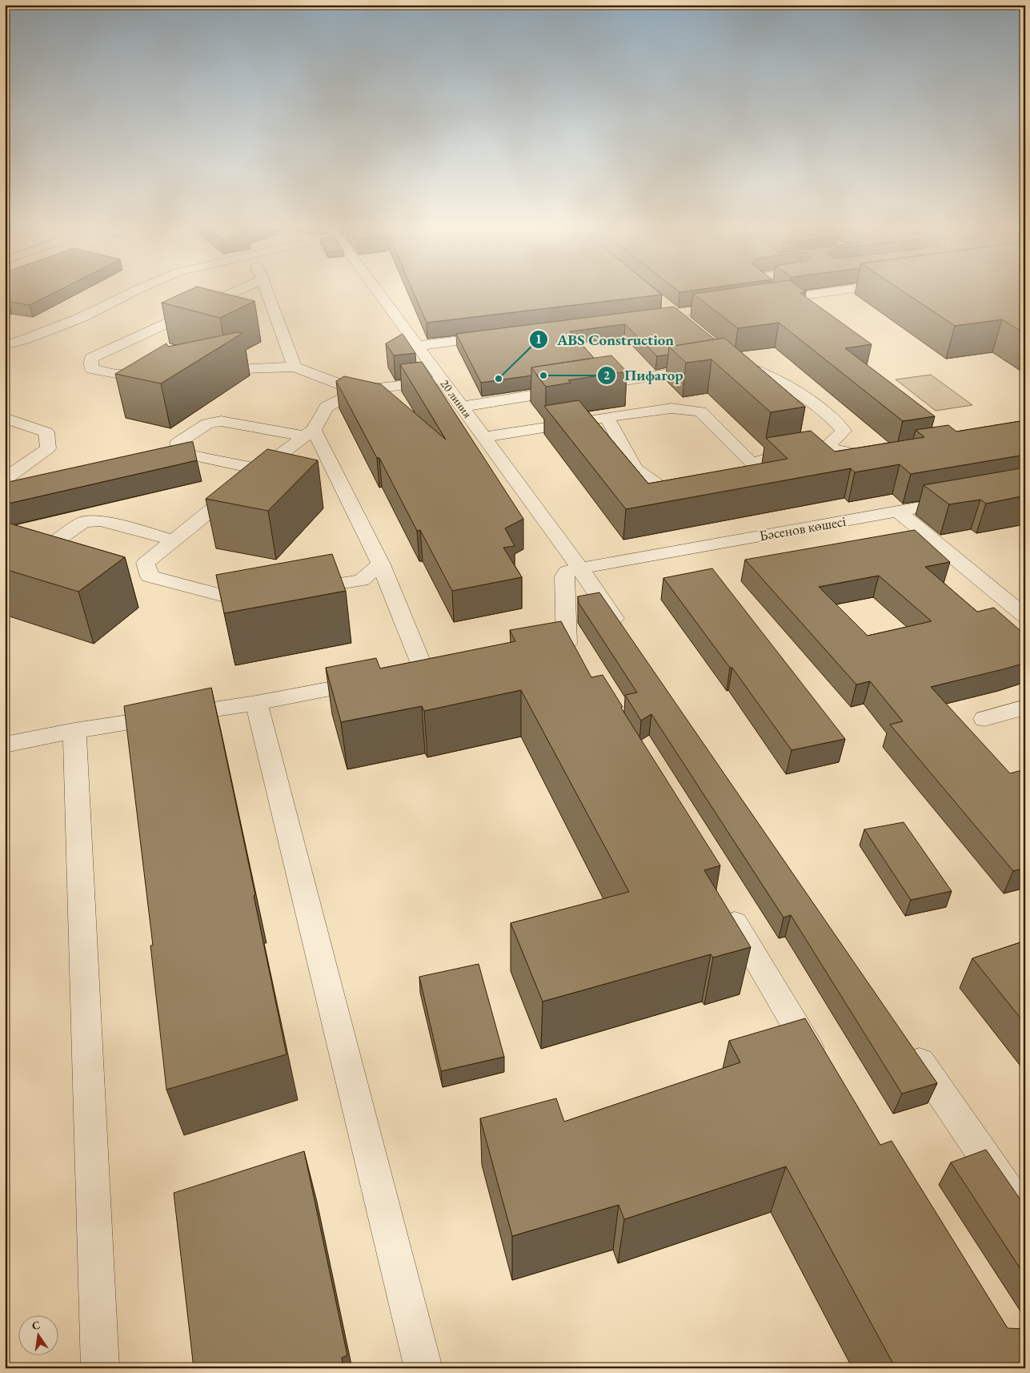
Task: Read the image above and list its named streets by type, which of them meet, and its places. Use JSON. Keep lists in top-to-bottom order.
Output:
{
  "streets": {
    "street": ["20 линия", "Бәсенов көшесі"]
  },
  "crossings": [
    ["20 линия", "Бәсенов көшесі"]
  ],
  "places": ["Пифагор", "ABS Construction"],
  "north": "top"
}
